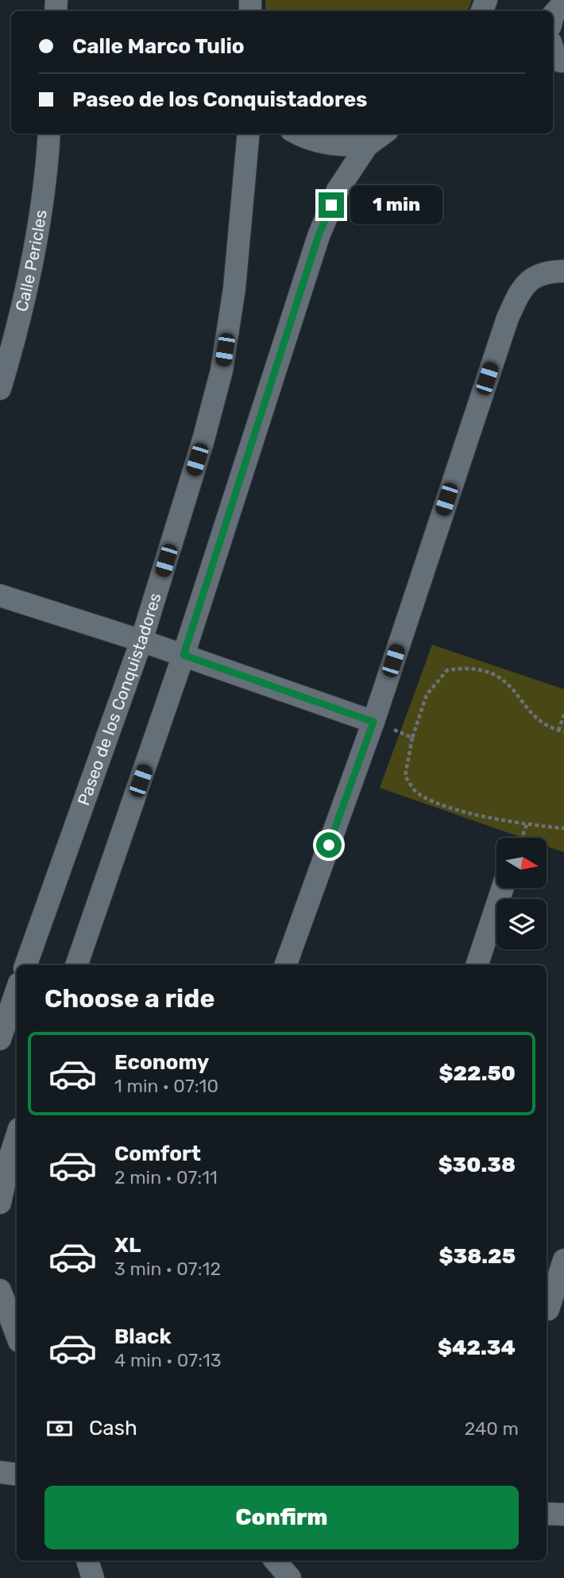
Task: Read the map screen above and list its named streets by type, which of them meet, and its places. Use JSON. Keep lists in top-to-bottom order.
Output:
{
  "streets": {
    "street": ["Calle Pericles", "Paseo de los Conquistadores"]
  },
  "north": "right",
  "page": {
    "banner": ["Calle Marco Tulio", "Paseo de los Conquistadores"],
    "bubble": "1 min",
    "heading": "Choose a ride",
    "list": [
      {
        "name": "Economy",
        "note": "1 min · 07:10",
        "value": "$22.50"
      },
      {
        "name": "Comfort",
        "note": "2 min · 07:11",
        "value": "$30.38"
      },
      {
        "name": "XL",
        "note": "3 min · 07:12",
        "value": "$38.25"
      },
      {
        "name": "Black",
        "note": "4 min · 07:13",
        "value": "$42.34"
      }
    ],
    "pay": ["Cash", "240 m"],
    "buttons": "Confirm"
  }
}
